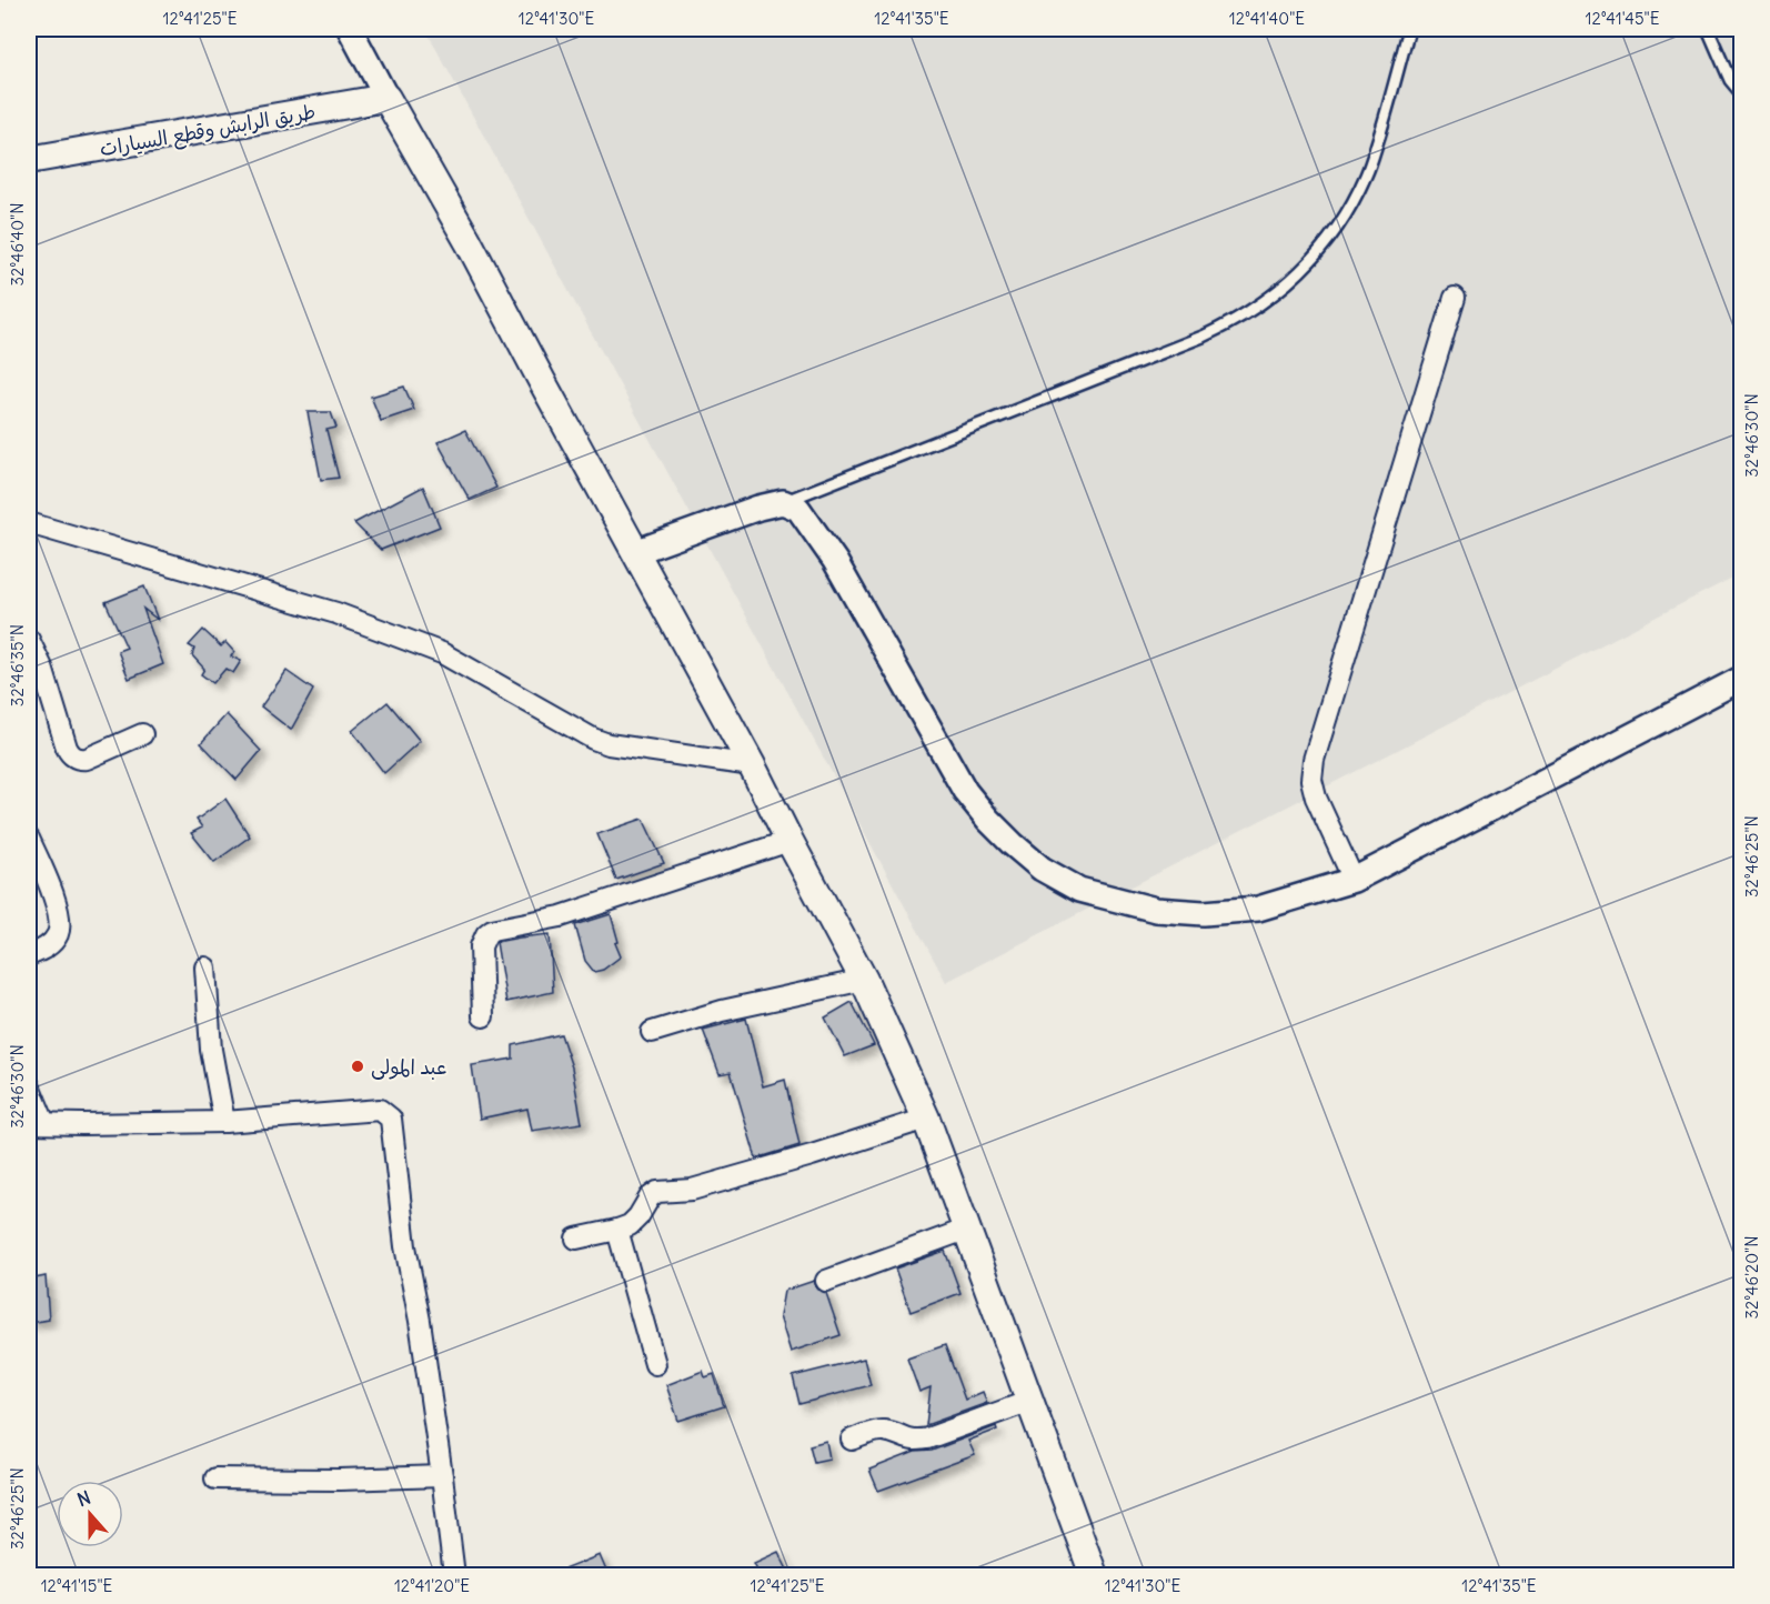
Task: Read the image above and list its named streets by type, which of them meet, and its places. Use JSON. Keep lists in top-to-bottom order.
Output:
{
  "streets": {
    "main road": ["طريق الرابش وقطع السيارات"]
  },
  "places": ["عبد المولى"],
  "north": "top",
  "coordinates": [
    "12°41'25\"E",
    "12°41'30\"E",
    "12°41'35\"E",
    "12°41'40\"E",
    "12°41'45\"E",
    "32°46'40\"N",
    "32°46'30\"N",
    "32°46'35\"N",
    "32°46'25\"N",
    "32°46'20\"N",
    "12°41'15\"E",
    "12°41'20\"E"
  ]
}
